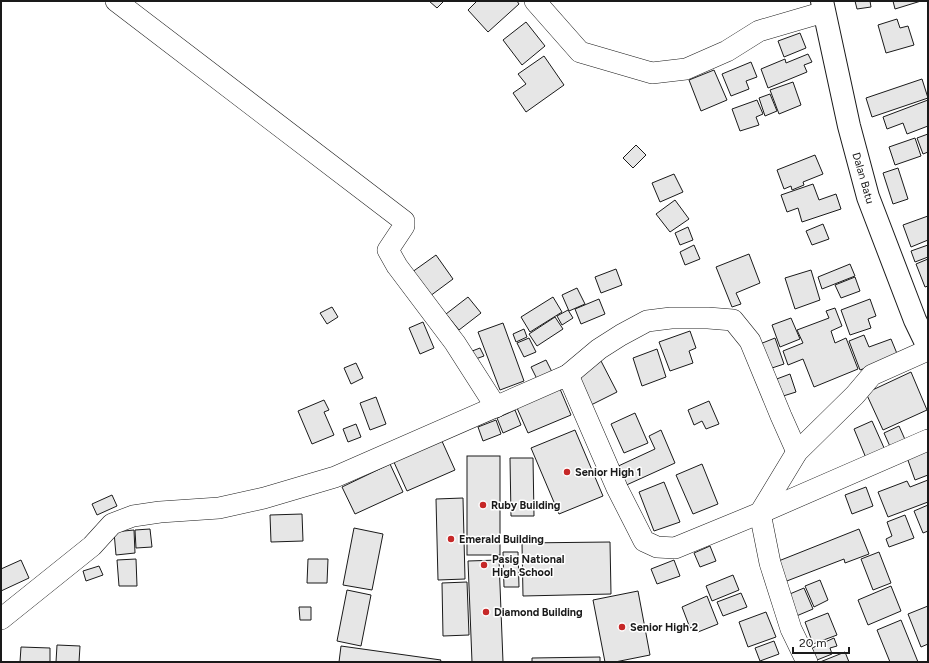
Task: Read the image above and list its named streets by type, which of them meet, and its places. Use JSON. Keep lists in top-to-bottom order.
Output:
{
  "streets": {
    "main road": ["Dalan Batu"]
  },
  "places": [
    "Senior High 1",
    "Ruby Building",
    "Emerald Building",
    "Pasig National High School",
    "Diamond Building",
    "Senior High 2"
  ],
  "scale_bar": "20 m"
}
